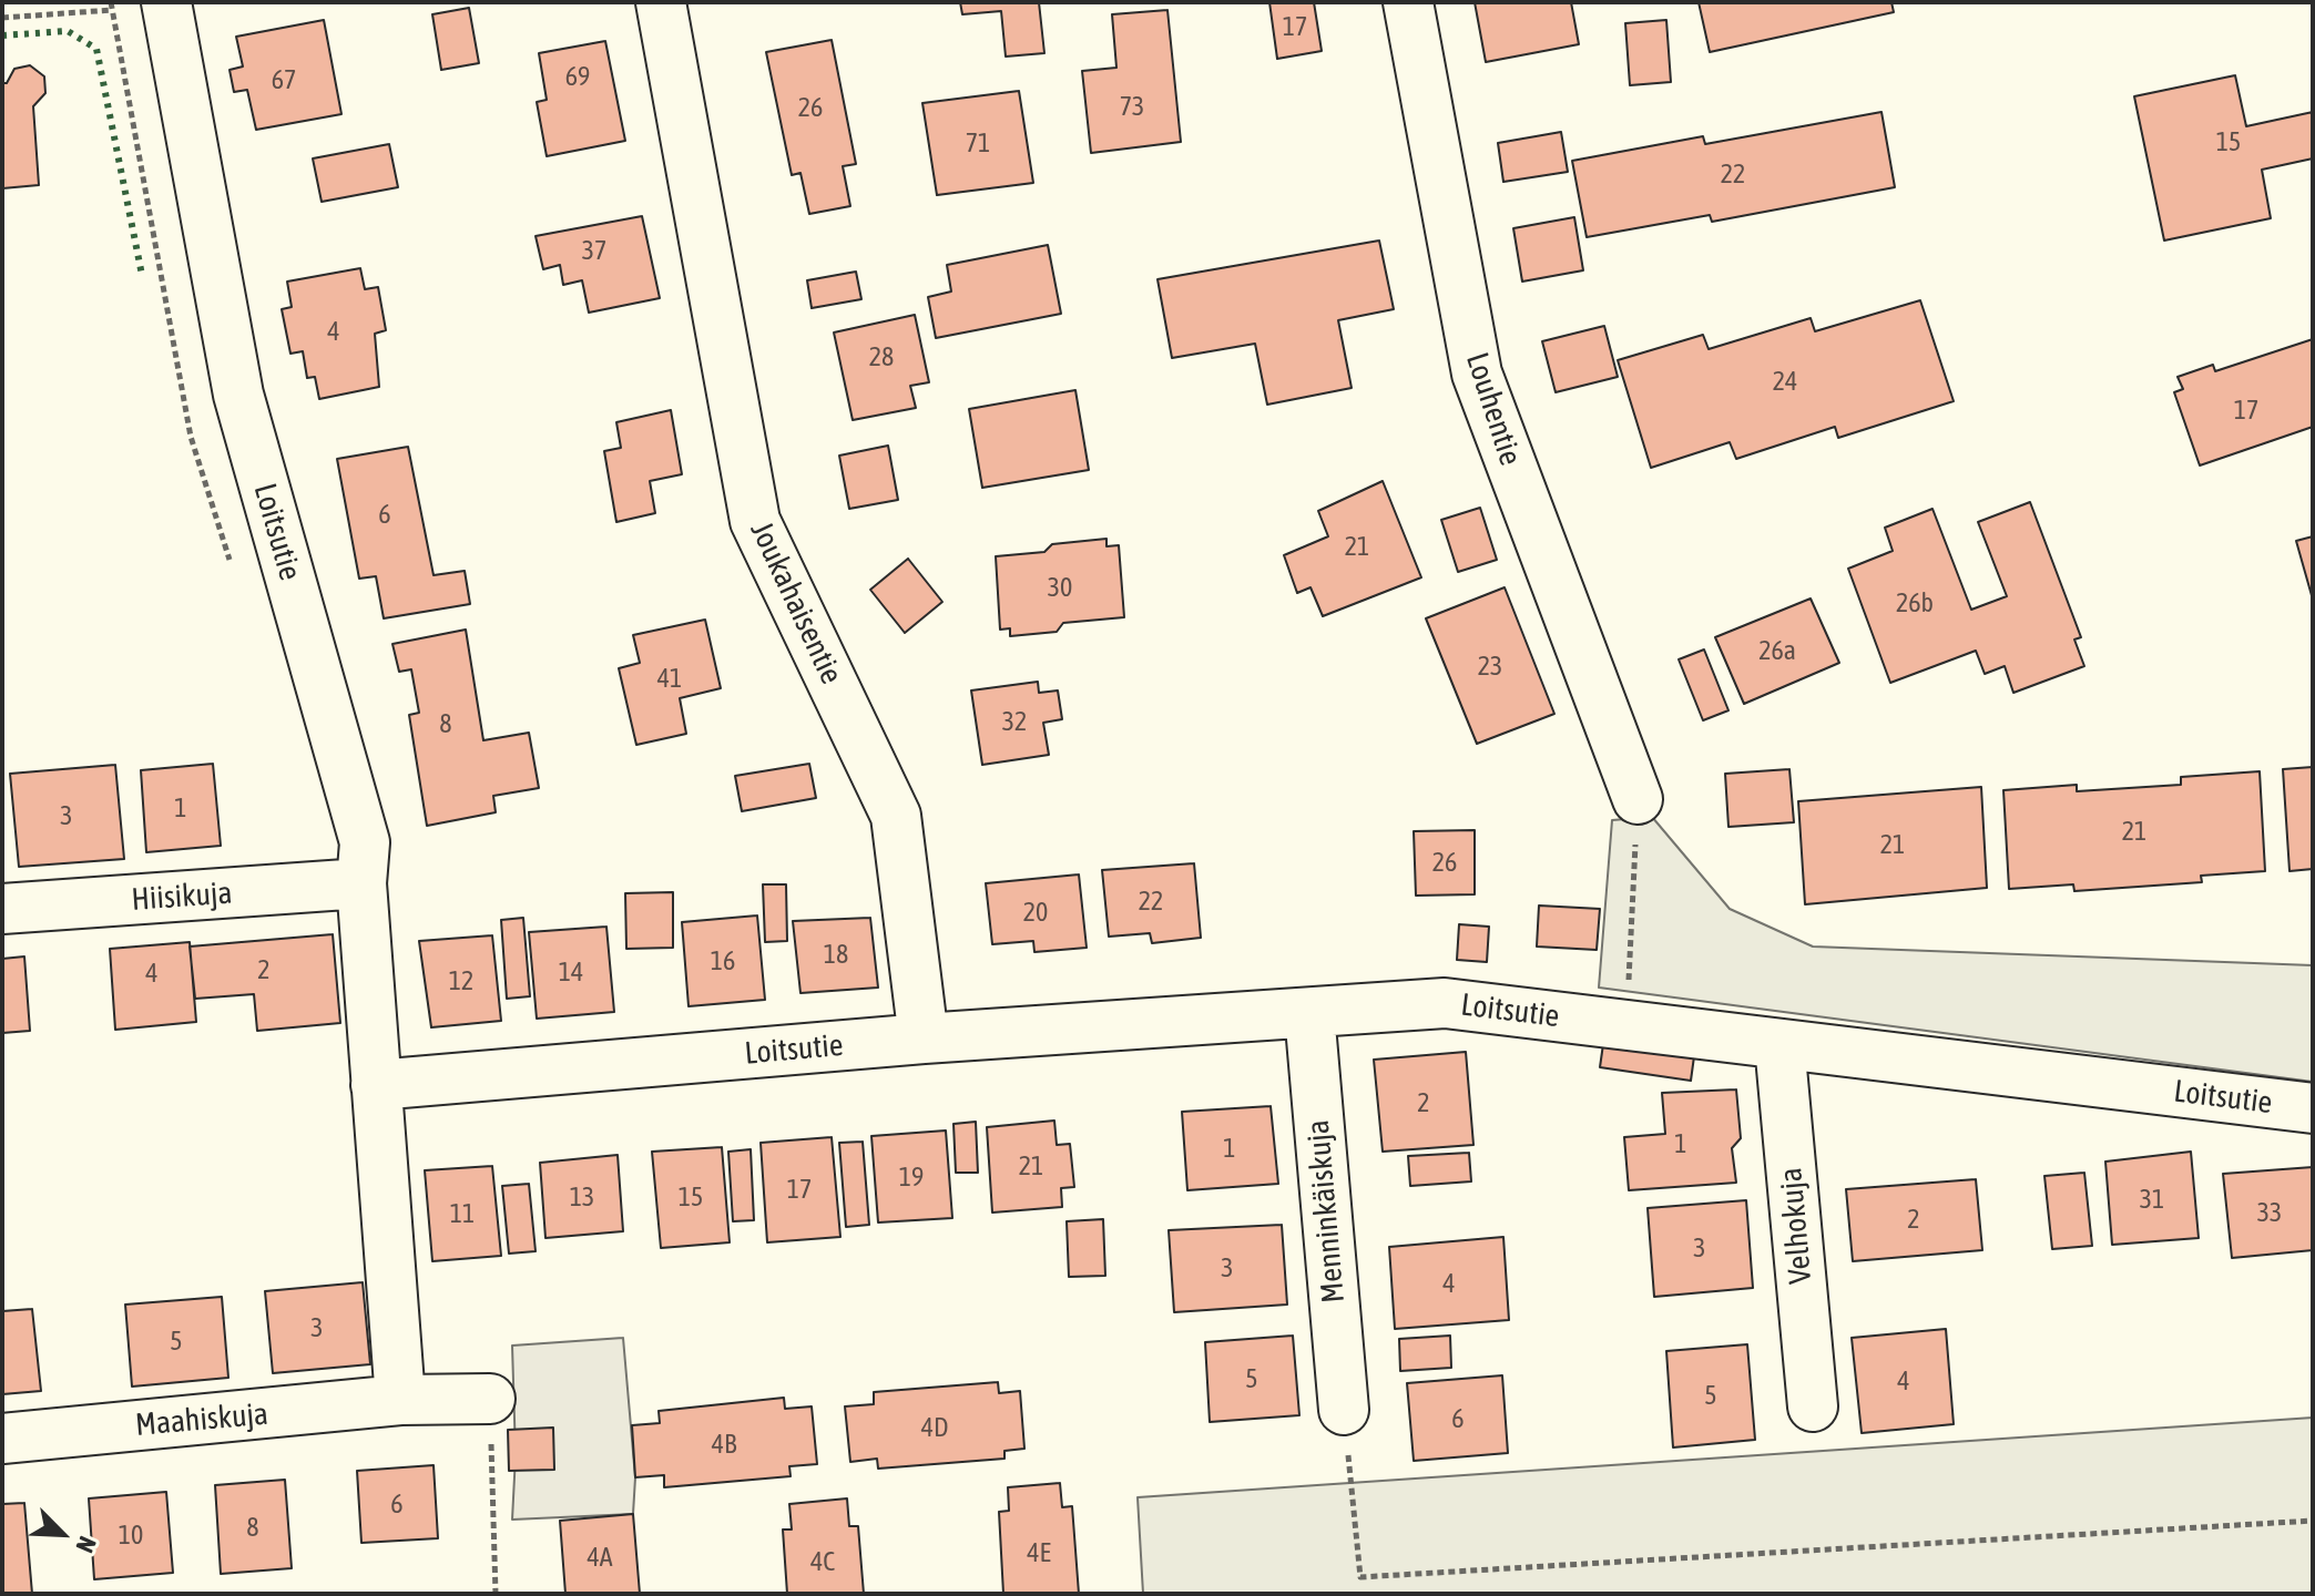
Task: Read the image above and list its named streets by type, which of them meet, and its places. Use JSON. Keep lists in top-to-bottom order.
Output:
{
  "streets": {
    "street": [
      "Louhentie",
      "Loitsutie",
      "Joukahaisentie",
      "Hiisikuja",
      "Menninkäiskuja",
      "Velhokuja",
      "Maahiskuja"
    ]
  },
  "crossings": [
    ["Loitsutie", "Joukahaisentie"],
    ["Loitsutie", "Hiisikuja"],
    ["Loitsutie", "Menninkäiskuja"],
    ["Loitsutie", "Velhokuja"]
  ],
  "house_numbers": [
    "17",
    "69",
    "67",
    "73",
    "26",
    "15",
    "71",
    "22",
    "37",
    "4",
    "28",
    "24",
    "17",
    "6",
    "21",
    "30",
    "26b",
    "26a",
    "23",
    "41",
    "32",
    "8",
    "1",
    "3",
    "21",
    "21",
    "26",
    "22",
    "20",
    "18",
    "16",
    "2",
    "14",
    "4",
    "12",
    "2",
    "1",
    "1",
    "21",
    "19",
    "17",
    "13",
    "15",
    "31",
    "33",
    "11",
    "2",
    "3",
    "3",
    "4",
    "3",
    "5",
    "5",
    "4",
    "5",
    "6",
    "4D",
    "4B",
    "6",
    "8",
    "10",
    "4E",
    "4A",
    "4C"
  ],
  "north": "bottom right"
}
